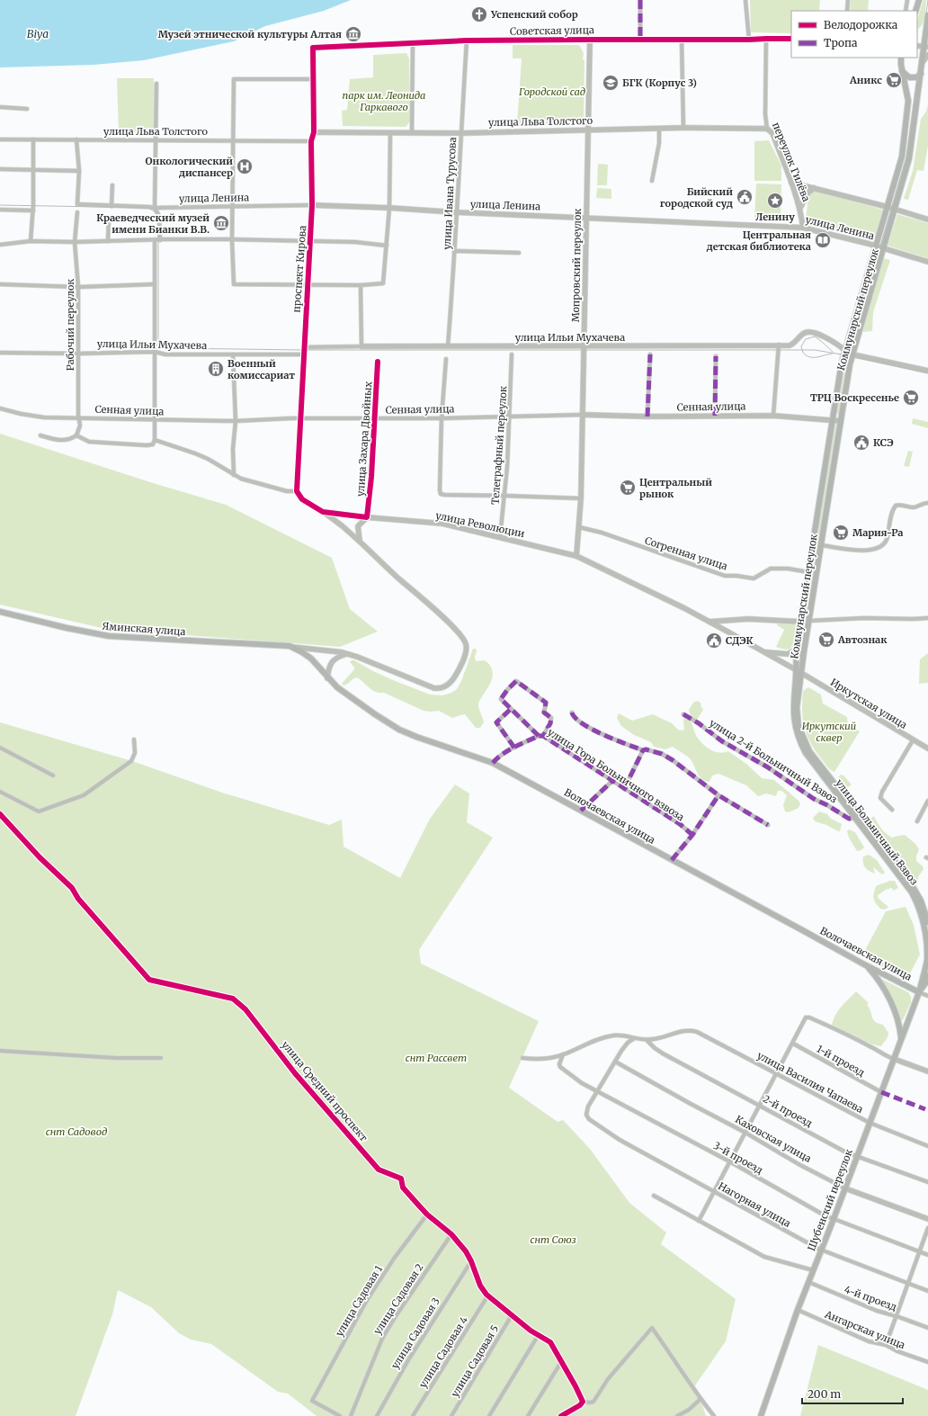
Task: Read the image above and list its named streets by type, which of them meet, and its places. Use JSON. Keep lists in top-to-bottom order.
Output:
{
  "streets": {
    "main road": [
      "Коммунарский переулок",
      "Яминская улица",
      "Волочаевская улица",
      "улица Больничный Взвоз",
      "Шубенский переулок"
    ],
    "street": [
      "Советская улица",
      "улица Льва Толстого",
      "переулок Гилёва",
      "улица Ивана Турусова",
      "улица Ленина",
      "Мопровский переулок",
      "проспект Кирова",
      "Рабочий переулок",
      "улица Ильи Мухачева",
      "Сенная улица",
      "улица Захара Двойных",
      "Телеграфный переулок",
      "улица Революции",
      "Согренная улица",
      "Иркутская улица",
      "улица 2-й Больничный Взвоз",
      "улица Гора Больничного взвоза",
      "1-й проезд",
      "улица Василия Чапаева",
      "улица Средний проспект",
      "2-й проезд",
      "Каховская улица",
      "3-й проезд",
      "Нагорная улица",
      "4-й проезд",
      "улица Садовая 2",
      "улица Садовая 1",
      "Ангарская улица",
      "улица Садовая 3",
      "улица Садовая 4",
      "улица Садовая 5"
    ]
  },
  "crossings": [
    ["Советская улица", "переулок Гилёва"],
    ["Советская улица", "улица Ивана Турусова"],
    ["Советская улица", "Мопровский переулок"],
    ["Советская улица", "проспект Кирова"],
    ["улица Льва Толстого", "переулок Гилёва"],
    ["улица Льва Толстого", "улица Ивана Турусова"],
    ["улица Льва Толстого", "Мопровский переулок"],
    ["улица Льва Толстого", "проспект Кирова"],
    ["переулок Гилёва", "улица Ленина"],
    ["улица Ивана Турусова", "улица Ленина"],
    ["улица Ивана Турусова", "улица Ильи Мухачева"],
    ["улица Ленина", "Мопровский переулок"],
    ["улица Ленина", "проспект Кирова"],
    ["улица Ленина", "Коммунарский переулок"],
    ["Мопровский переулок", "улица Ильи Мухачева"],
    ["Мопровский переулок", "Сенная улица"],
    ["Мопровский переулок", "улица Революции"],
    ["Мопровский переулок", "Согренная улица"],
    ["проспект Кирова", "улица Ильи Мухачева"],
    ["проспект Кирова", "Сенная улица"],
    ["проспект Кирова", "улица Революции"],
    ["Коммунарский переулок", "улица Ильи Мухачева"],
    ["Коммунарский переулок", "Сенная улица"],
    ["Коммунарский переулок", "улица Революции"],
    ["Коммунарский переулок", "Согренная улица"],
    ["Коммунарский переулок", "Иркутская улица"],
    ["Коммунарский переулок", "улица Больничный Взвоз"],
    ["Рабочий переулок", "улица Ильи Мухачева"],
    ["Рабочий переулок", "Сенная улица"],
    ["Сенная улица", "улица Захара Двойных"],
    ["Сенная улица", "Телеграфный переулок"],
    ["улица Захара Двойных", "улица Революции"],
    ["Телеграфный переулок", "улица Революции"],
    ["улица Революции", "Иркутская улица"],
    ["улица Революции", "улица Больничный Взвоз"],
    ["Яминская улица", "Волочаевская улица"],
    ["Иркутская улица", "улица Больничный Взвоз"],
    ["улица 2-й Больничный Взвоз", "улица Больничный Взвоз"],
    ["улица Гора Больничного взвоза", "Волочаевская улица"],
    ["Волочаевская улица", "улица Больничный Взвоз"],
    ["Волочаевская улица", "Шубенский переулок"],
    ["улица Больничный Взвоз", "Шубенский переулок"],
    ["1-й проезд", "Шубенский переулок"],
    ["улица Василия Чапаева", "2-й проезд"],
    ["улица Василия Чапаева", "Шубенский переулок"],
    ["улица Средний проспект", "улица Садовая 2"],
    ["улица Средний проспект", "улица Садовая 1"],
    ["улица Средний проспект", "улица Садовая 3"],
    ["улица Средний проспект", "улица Садовая 4"],
    ["улица Средний проспект", "улица Садовая 5"],
    ["2-й проезд", "Шубенский переулок"],
    ["Каховская улица", "Шубенский переулок"],
    ["3-й проезд", "Шубенский переулок"],
    ["3-й проезд", "Нагорная улица"],
    ["Шубенский переулок", "Нагорная улица"],
    ["Шубенский переулок", "4-й проезд"],
    ["Шубенский переулок", "Ангарская улица"]
  ],
  "water": ["Biya"],
  "parks": [
    "Городской сад",
    "парк им. Леонида Гаркавого",
    "Иркутский сквер",
    "снт Рассвет",
    "снт Садовод",
    "снт Союз"
  ],
  "places": {
    "church": ["Успенский собор"],
    "museum": ["Музей этнической культуры Алтая", "Краеведческий музей имени Бианки В.В."],
    "supermarket": [
      "Аникс",
      "ТРЦ Воскресенье",
      "Центральный рынок",
      "Мария-Ра",
      "Автознак"
    ],
    "school or university": ["БГК (Корпус 3)"],
    "hospital": ["Онкологический диспансер"],
    "public building": ["Бийский городской суд", "КСЭ", "СДЭК"],
    "place": ["Ленину"],
    "library": ["Центральная детская библиотека"],
    "building": ["Военный комиссариат"]
  },
  "legend": ["Велодорожка", "Тропа"],
  "scale_bar": "200 m"
}
